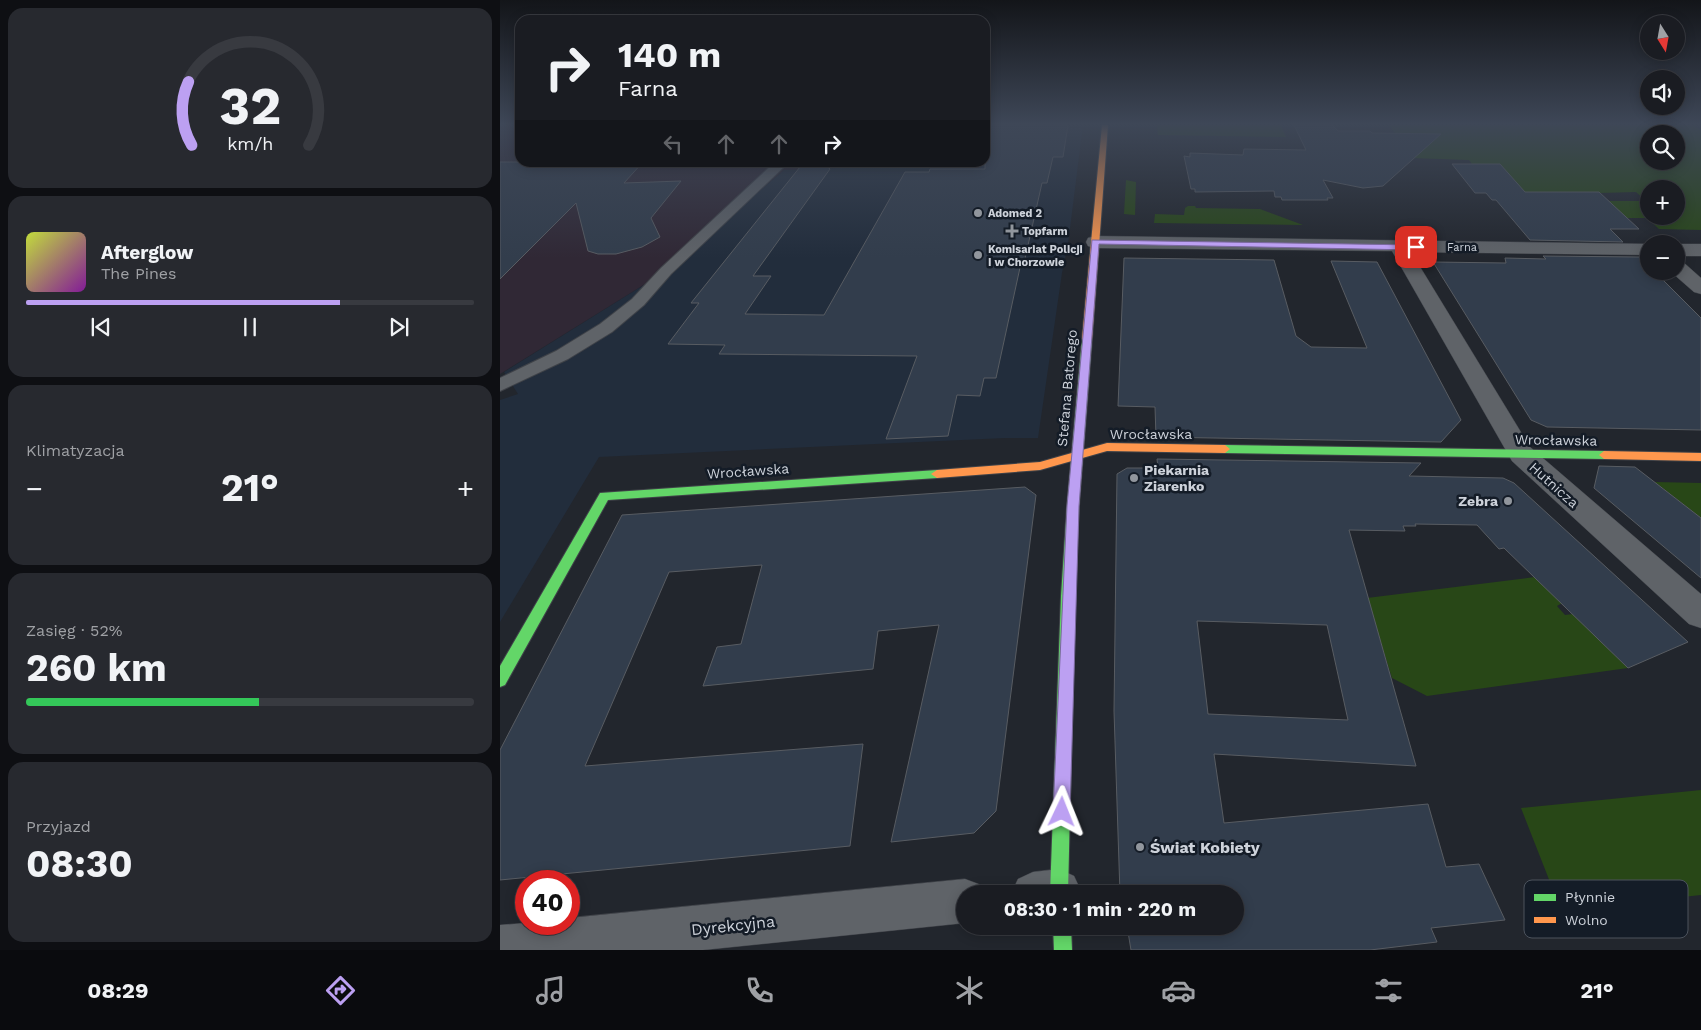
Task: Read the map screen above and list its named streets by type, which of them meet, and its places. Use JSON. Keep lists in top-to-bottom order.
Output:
{
  "streets": {
    "street": [
      "Farna",
      "Stefana Batorego",
      "Wrocławska",
      "Hutnicza",
      "Dyrekcyjna"
    ]
  },
  "crossings": [
    ["Farna", "Stefana Batorego"],
    ["Farna", "Hutnicza"],
    ["Stefana Batorego", "Wrocławska"],
    ["Wrocławska", "Hutnicza"]
  ],
  "places": {
    "other": [
      "Adomed 2",
      "Komisariat Policji I w Chorzowie",
      "Piekarnia Ziarenko",
      "Zebra",
      "Świat Kobiety"
    ],
    "health": ["Topfarm"]
  },
  "legend": ["Płynnie", "Wolno"],
  "north": "bottom",
  "page": {
    "map_buttons": ["+", "−"],
    "turn": ["140 m", "Farna"],
    "song": ["Afterglow", "The Pines"],
    "tile": [
      "Klimatyzacja",
      ["Zasięg · 52%", "260 km"],
      ["Przyjazd", "08:30"]
    ],
    "heat": ["−", "21°", "+"],
    "limit": "40",
    "trip": "08:30 · 1 min · 220 m",
    "tabs": ["08:29", "21°"],
    "gauge": ["32", "km/h"]
  }
}
